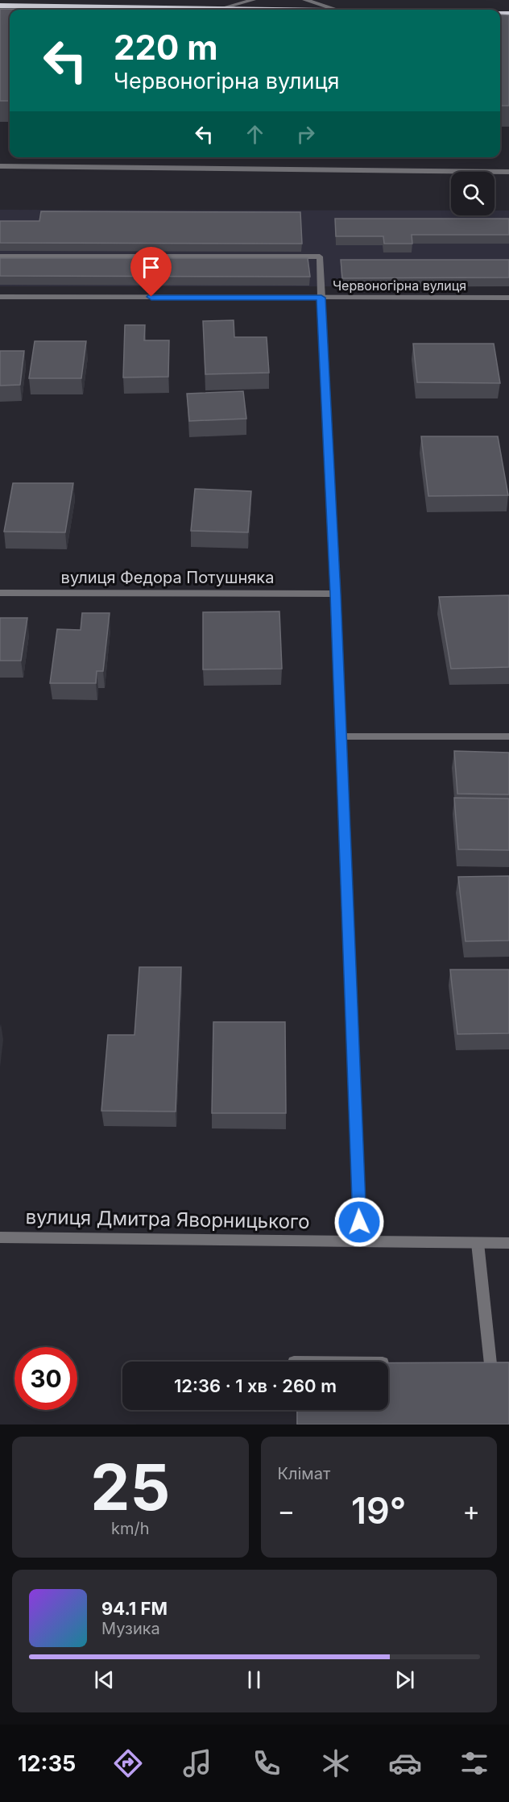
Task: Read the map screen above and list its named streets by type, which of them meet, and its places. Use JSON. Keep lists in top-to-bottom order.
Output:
{
  "streets": {
    "street": ["Червоногірна вулиця", "вулиця Федора Потушняка", "вулиця Дмитра Яворницького"]
  },
  "page": {
    "turn": ["220 m", "Червоногірна вулиця"],
    "limit": "30",
    "trip": "12:36 · 1 хв · 260 m",
    "tile": [
      ["25", "km/h"],
      "Клімат"
    ],
    "heat": ["−", "19°", "+"],
    "song": ["94.1 FM", "Музика"],
    "tabs": "12:35"
  }
}
